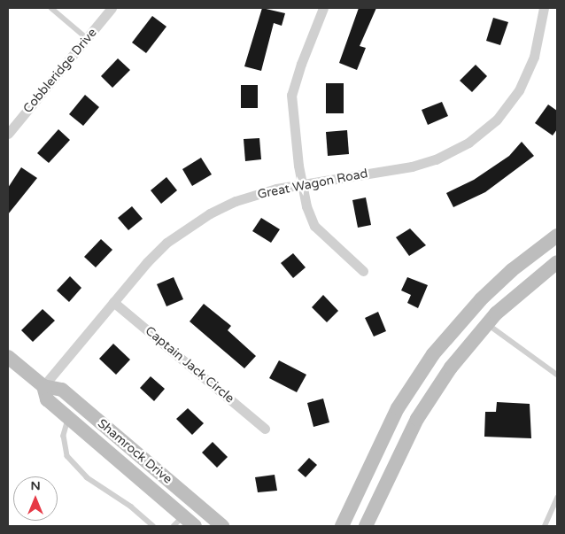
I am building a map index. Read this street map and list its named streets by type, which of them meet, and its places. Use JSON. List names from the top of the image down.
{
  "streets": {
    "main road": ["Shamrock Drive"],
    "street": ["Cobbleridge Drive", "Great Wagon Road", "Captain Jack Circle"]
  },
  "crossings": [
    ["Great Wagon Road", "Captain Jack Circle"],
    ["Great Wagon Road", "Shamrock Drive"]
  ],
  "north": "top"
}
